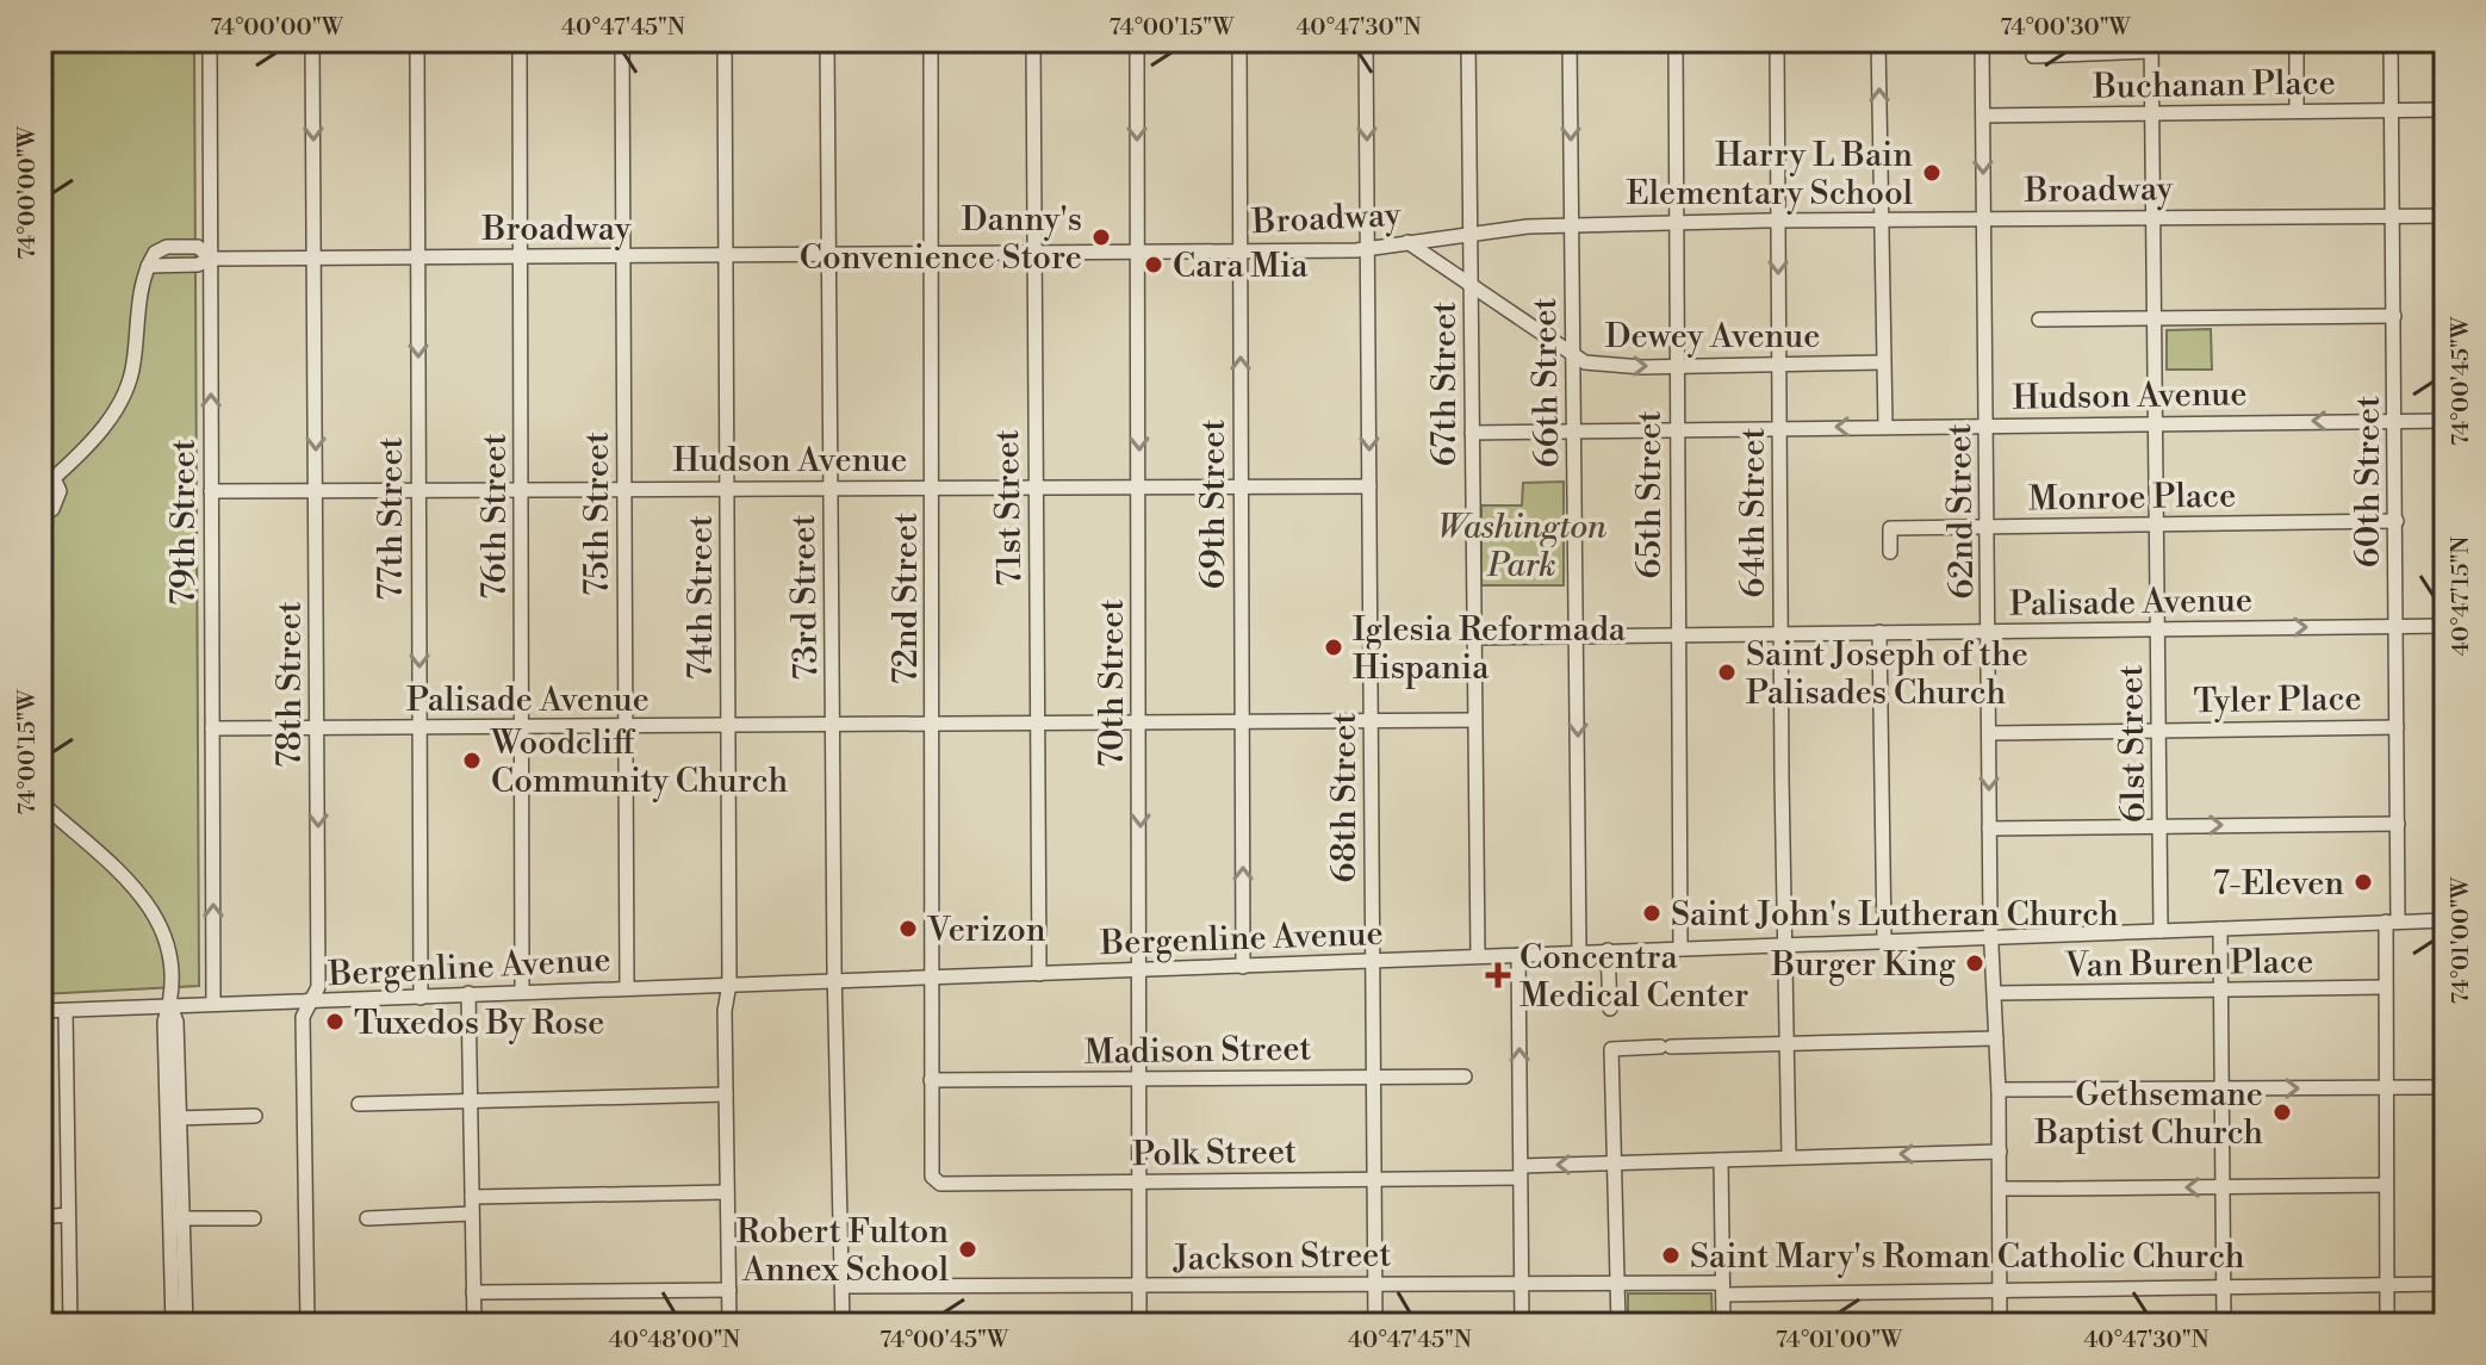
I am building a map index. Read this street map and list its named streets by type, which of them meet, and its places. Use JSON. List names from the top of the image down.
{
  "streets": {
    "street": [
      "Buchanan Place",
      "Broadway",
      "Dewey Avenue",
      "66th Street",
      "67th Street",
      "Hudson Avenue",
      "60th Street",
      "65th Street",
      "Monroe Place",
      "69th Street",
      "71st Street",
      "62nd Street",
      "64th Street",
      "75th Street",
      "76th Street",
      "77th Street",
      "79th Street",
      "74th Street",
      "73rd Street",
      "72nd Street",
      "Palisade Avenue",
      "70th Street",
      "78th Street",
      "Tyler Place",
      "61st Street",
      "68th Street",
      "Bergenline Avenue",
      "Van Buren Place",
      "Madison Street",
      "Polk Street",
      "Jackson Street"
    ]
  },
  "crossings": [
    ["Buchanan Place", "60th Street"],
    ["Buchanan Place", "62nd Street"],
    ["Buchanan Place", "61st Street"],
    ["Broadway", "Dewey Avenue"],
    ["Broadway", "66th Street"],
    ["Broadway", "67th Street"],
    ["Broadway", "60th Street"],
    ["Broadway", "65th Street"],
    ["Broadway", "69th Street"],
    ["Broadway", "71st Street"],
    ["Broadway", "62nd Street"],
    ["Broadway", "64th Street"],
    ["Broadway", "75th Street"],
    ["Broadway", "76th Street"],
    ["Broadway", "77th Street"],
    ["Broadway", "79th Street"],
    ["Broadway", "74th Street"],
    ["Broadway", "73rd Street"],
    ["Broadway", "72nd Street"],
    ["Broadway", "70th Street"],
    ["Broadway", "78th Street"],
    ["Broadway", "61st Street"],
    ["Broadway", "68th Street"],
    ["Dewey Avenue", "66th Street"],
    ["Dewey Avenue", "67th Street"],
    ["Dewey Avenue", "65th Street"],
    ["Dewey Avenue", "64th Street"],
    ["66th Street", "Hudson Avenue"],
    ["66th Street", "Palisade Avenue"],
    ["66th Street", "Bergenline Avenue"],
    ["67th Street", "Hudson Avenue"],
    ["67th Street", "Palisade Avenue"],
    ["67th Street", "Bergenline Avenue"],
    ["Hudson Avenue", "60th Street"],
    ["Hudson Avenue", "65th Street"],
    ["Hudson Avenue", "69th Street"],
    ["Hudson Avenue", "71st Street"],
    ["Hudson Avenue", "62nd Street"],
    ["Hudson Avenue", "64th Street"],
    ["Hudson Avenue", "75th Street"],
    ["Hudson Avenue", "76th Street"],
    ["Hudson Avenue", "77th Street"],
    ["Hudson Avenue", "79th Street"],
    ["Hudson Avenue", "74th Street"],
    ["Hudson Avenue", "73rd Street"],
    ["Hudson Avenue", "72nd Street"],
    ["Hudson Avenue", "70th Street"],
    ["Hudson Avenue", "78th Street"],
    ["Hudson Avenue", "61st Street"],
    ["Hudson Avenue", "68th Street"],
    ["60th Street", "Monroe Place"],
    ["60th Street", "Palisade Avenue"],
    ["60th Street", "Tyler Place"],
    ["60th Street", "Bergenline Avenue"],
    ["60th Street", "Van Buren Place"],
    ["60th Street", "Jackson Street"],
    ["65th Street", "Palisade Avenue"],
    ["65th Street", "Bergenline Avenue"],
    ["Monroe Place", "62nd Street"],
    ["Monroe Place", "61st Street"],
    ["69th Street", "Palisade Avenue"],
    ["69th Street", "Bergenline Avenue"],
    ["71st Street", "Palisade Avenue"],
    ["71st Street", "Bergenline Avenue"],
    ["62nd Street", "Palisade Avenue"],
    ["62nd Street", "Tyler Place"],
    ["62nd Street", "Bergenline Avenue"],
    ["62nd Street", "Van Buren Place"],
    ["62nd Street", "Polk Street"],
    ["62nd Street", "Jackson Street"],
    ["64th Street", "Palisade Avenue"],
    ["64th Street", "Bergenline Avenue"],
    ["64th Street", "Polk Street"],
    ["75th Street", "Palisade Avenue"],
    ["75th Street", "Bergenline Avenue"],
    ["76th Street", "Palisade Avenue"],
    ["76th Street", "Bergenline Avenue"],
    ["77th Street", "Palisade Avenue"],
    ["77th Street", "Bergenline Avenue"],
    ["79th Street", "Palisade Avenue"],
    ["79th Street", "Bergenline Avenue"],
    ["74th Street", "Palisade Avenue"],
    ["74th Street", "Bergenline Avenue"],
    ["73rd Street", "Palisade Avenue"],
    ["73rd Street", "Bergenline Avenue"],
    ["73rd Street", "Jackson Street"],
    ["72nd Street", "Palisade Avenue"],
    ["72nd Street", "Bergenline Avenue"],
    ["72nd Street", "Madison Street"],
    ["72nd Street", "Polk Street"],
    ["Palisade Avenue", "70th Street"],
    ["Palisade Avenue", "78th Street"],
    ["Palisade Avenue", "61st Street"],
    ["Palisade Avenue", "68th Street"],
    ["70th Street", "Bergenline Avenue"],
    ["70th Street", "Madison Street"],
    ["70th Street", "Polk Street"],
    ["70th Street", "Jackson Street"],
    ["78th Street", "Bergenline Avenue"],
    ["Tyler Place", "61st Street"],
    ["61st Street", "Bergenline Avenue"],
    ["68th Street", "Bergenline Avenue"],
    ["68th Street", "Madison Street"],
    ["68th Street", "Polk Street"],
    ["68th Street", "Jackson Street"]
  ],
  "one_way": [
    "66th Street",
    "69th Street",
    "77th Street",
    "79th Street",
    "70th Street",
    "78th Street"
  ],
  "parks": ["Washington Park"],
  "places": {
    "other": [
      "Harry L Bain Elementary School",
      "Danny's Convenience Store",
      "Cara Mia",
      "Iglesia Reformada Hispania",
      "Saint Joseph of the Palisades Church",
      "Woodcliff Community Church",
      "7-Eleven",
      "Saint John's Lutheran Church",
      "Verizon",
      "Burger King",
      "Tuxedos By Rose",
      "Gethsemane Baptist Church",
      "Robert Fulton Annex School",
      "Saint Mary's Roman Catholic Church"
    ],
    "health": ["Concentra Medical Center"]
  },
  "coordinates": [
    "74°00'00\"W",
    "40°47'45\"N",
    "74°00'15\"W",
    "40°47'30\"N",
    "74°00'30\"W",
    "74°00'45\"W",
    "40°47'15\"N",
    "74°01'00\"W",
    "40°48'00\"N"
  ]
}
